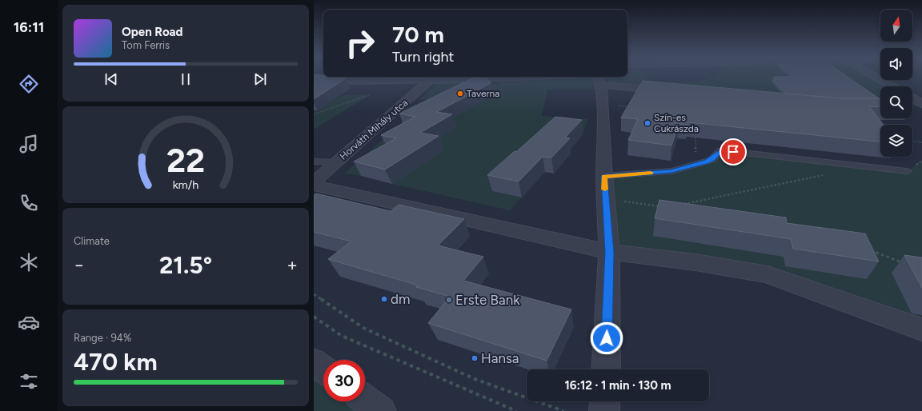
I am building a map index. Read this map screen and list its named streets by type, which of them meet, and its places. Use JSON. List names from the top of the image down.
{
  "streets": {
    "street": ["Horváth Mihály utca"]
  },
  "places": [
    "Taverna",
    "Szín-es Cukrászda",
    "dm",
    "Erste Bank",
    "Hansa"
  ],
  "north": "top",
  "page": {
    "tabs": "16:11",
    "turn": ["70 m", "Turn right"],
    "song": ["Open Road", "Tom Ferris"],
    "tile": [
      "Climate",
      ["Range · 94%", "470 km"]
    ],
    "heat": ["−", "21.5°", "+"],
    "limit": "30",
    "trip": "16:12 · 1 min · 130 m",
    "gauge": ["22", "km/h"]
  }
}
